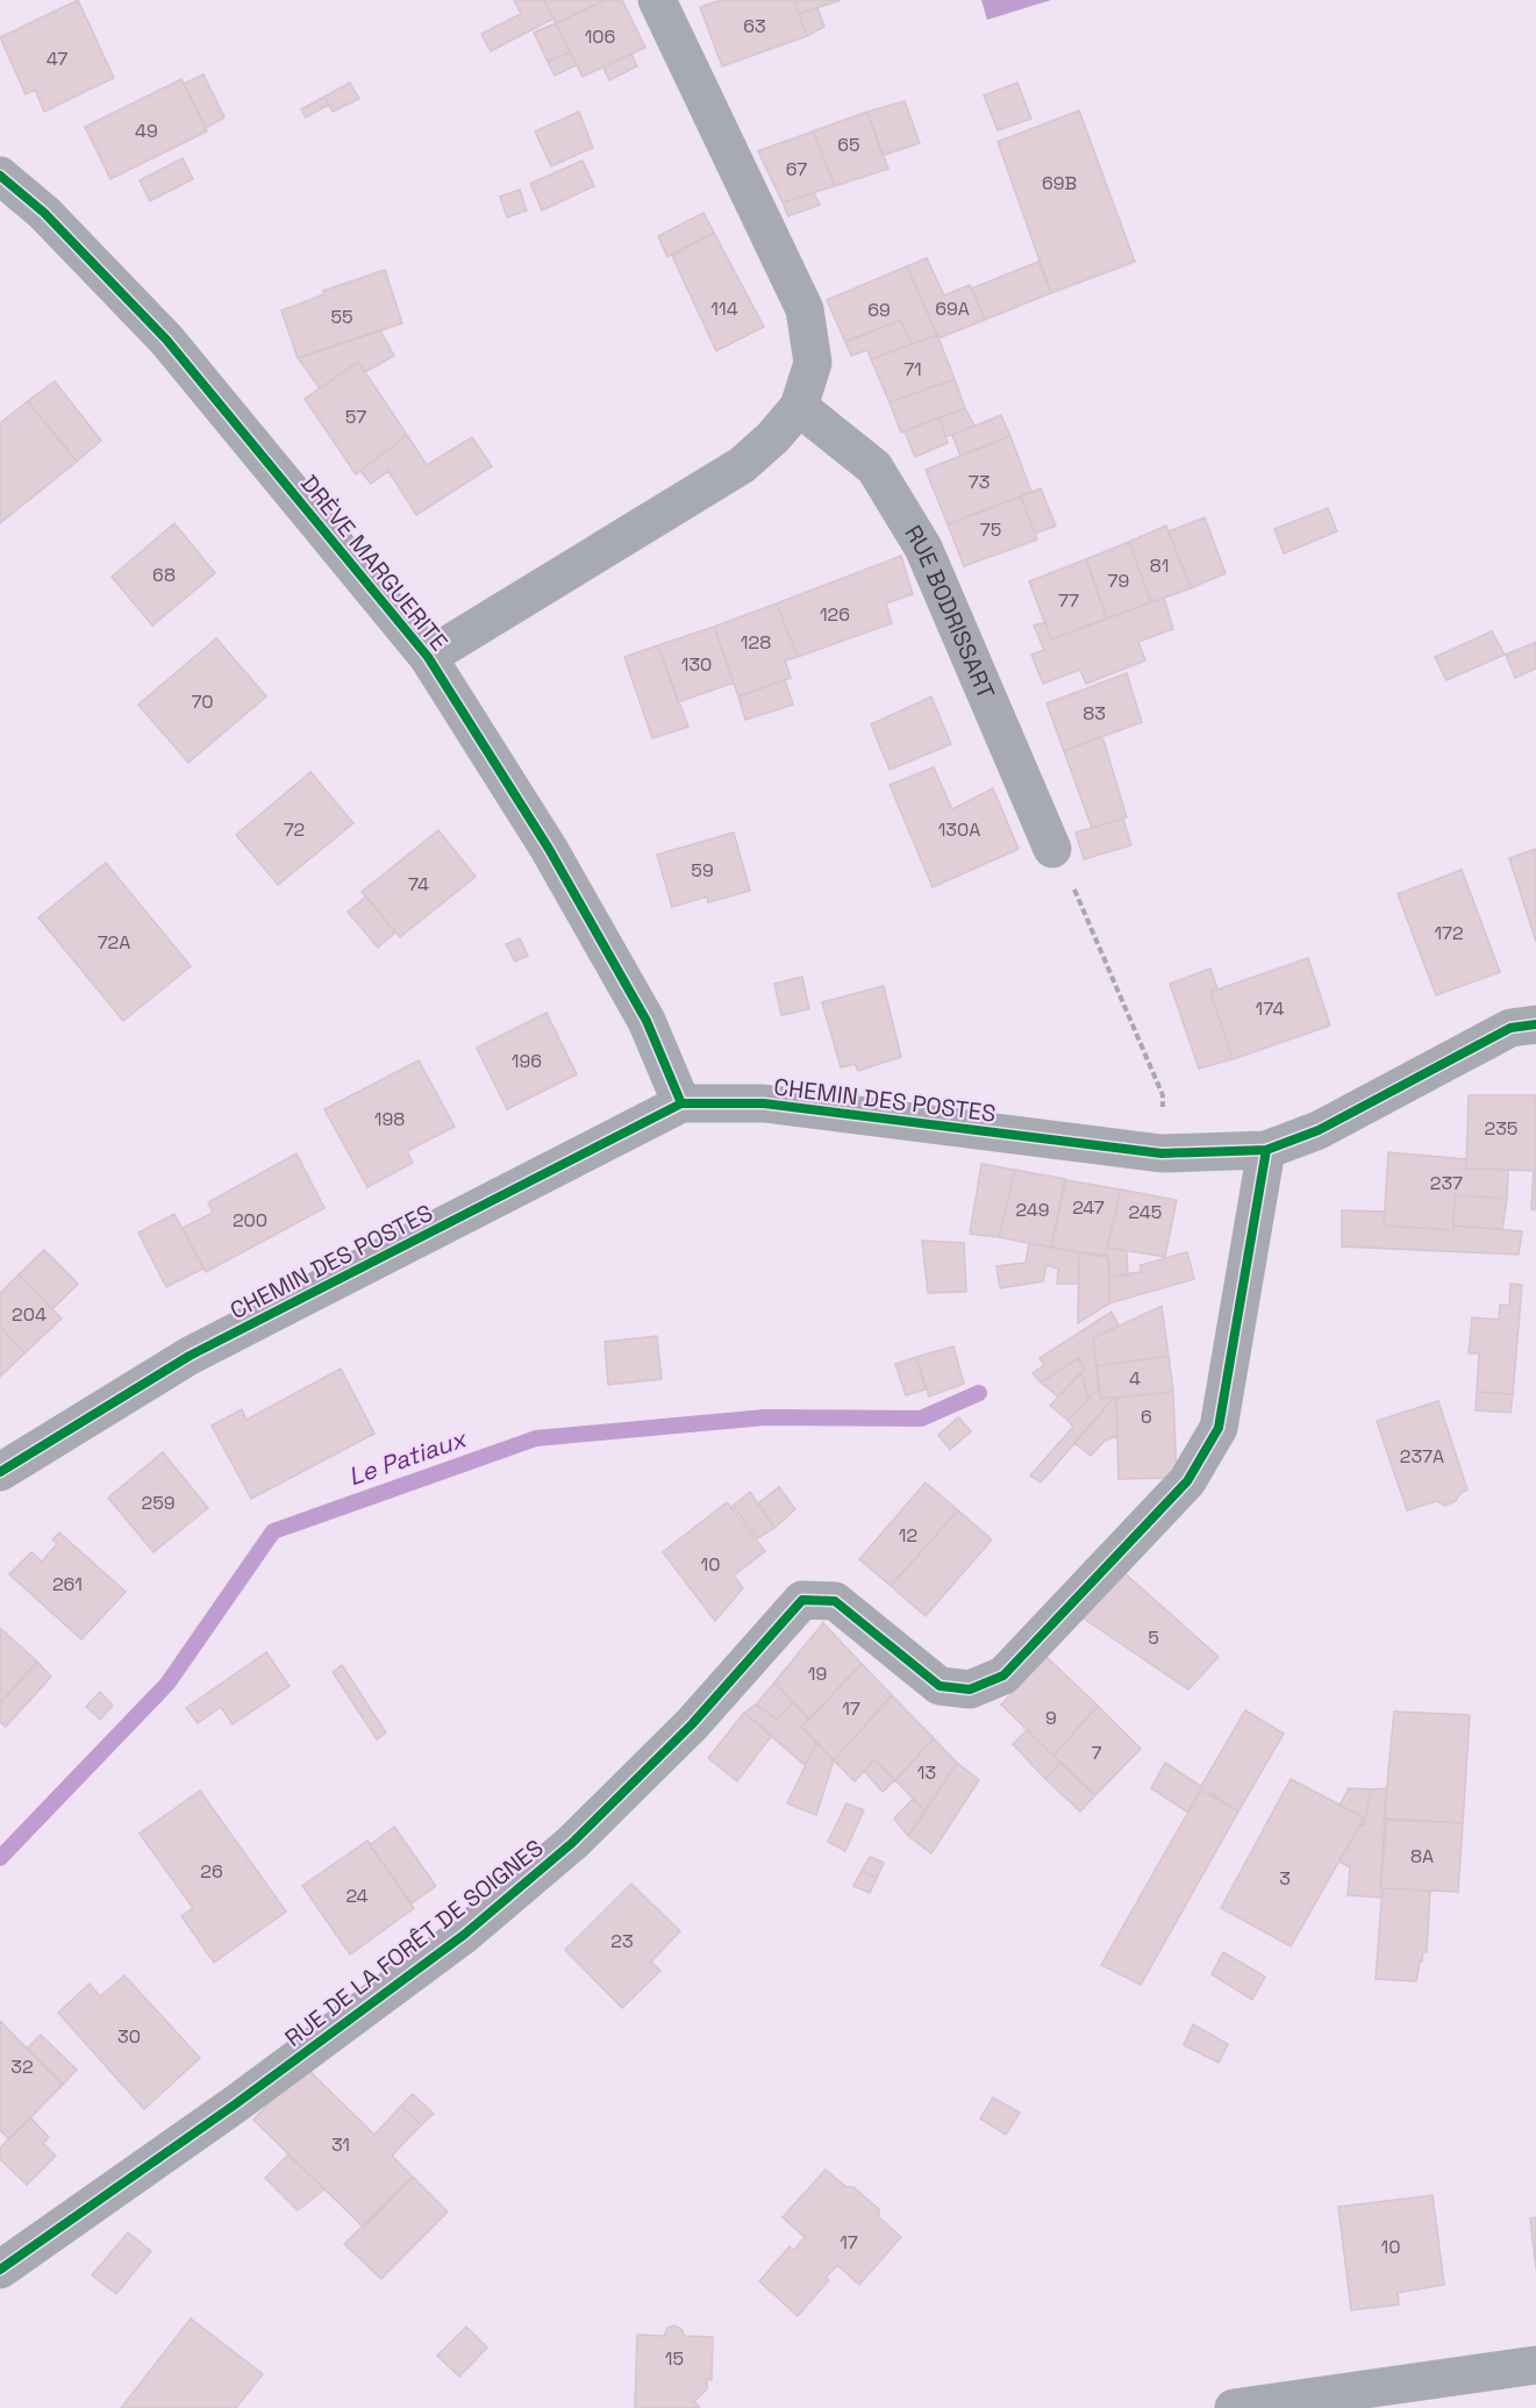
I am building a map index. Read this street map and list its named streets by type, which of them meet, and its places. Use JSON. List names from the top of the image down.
{
  "streets": {
    "street": [
      "DRÈVE MARGUERITE",
      "RUE BODRISSART",
      "CHEMIN DES POSTES",
      "RUE DE LA FORÊT DE SOIGNES"
    ]
  },
  "crossings": [
    ["DRÈVE MARGUERITE", "CHEMIN DES POSTES"],
    ["CHEMIN DES POSTES", "RUE DE LA FORÊT DE SOIGNES"]
  ],
  "water": ["Le Patiaux"],
  "house_numbers": [
    "63",
    "106",
    "47",
    "49",
    "65",
    "67",
    "69B",
    "114",
    "69A",
    "69",
    "55",
    "71",
    "57",
    "73",
    "75",
    "81",
    "68",
    "79",
    "77",
    "126",
    "128",
    "130",
    "70",
    "83",
    "72",
    "130A",
    "59",
    "74",
    "172",
    "72A",
    "174",
    "196",
    "198",
    "235",
    "237",
    "247",
    "249",
    "245",
    "200",
    "204",
    "4",
    "6",
    "237A",
    "259",
    "12",
    "10",
    "261",
    "5",
    "19",
    "17",
    "9",
    "7",
    "13",
    "8A",
    "26",
    "3",
    "24",
    "23",
    "30",
    "32",
    "31",
    "17",
    "10",
    "15"
  ]
}
